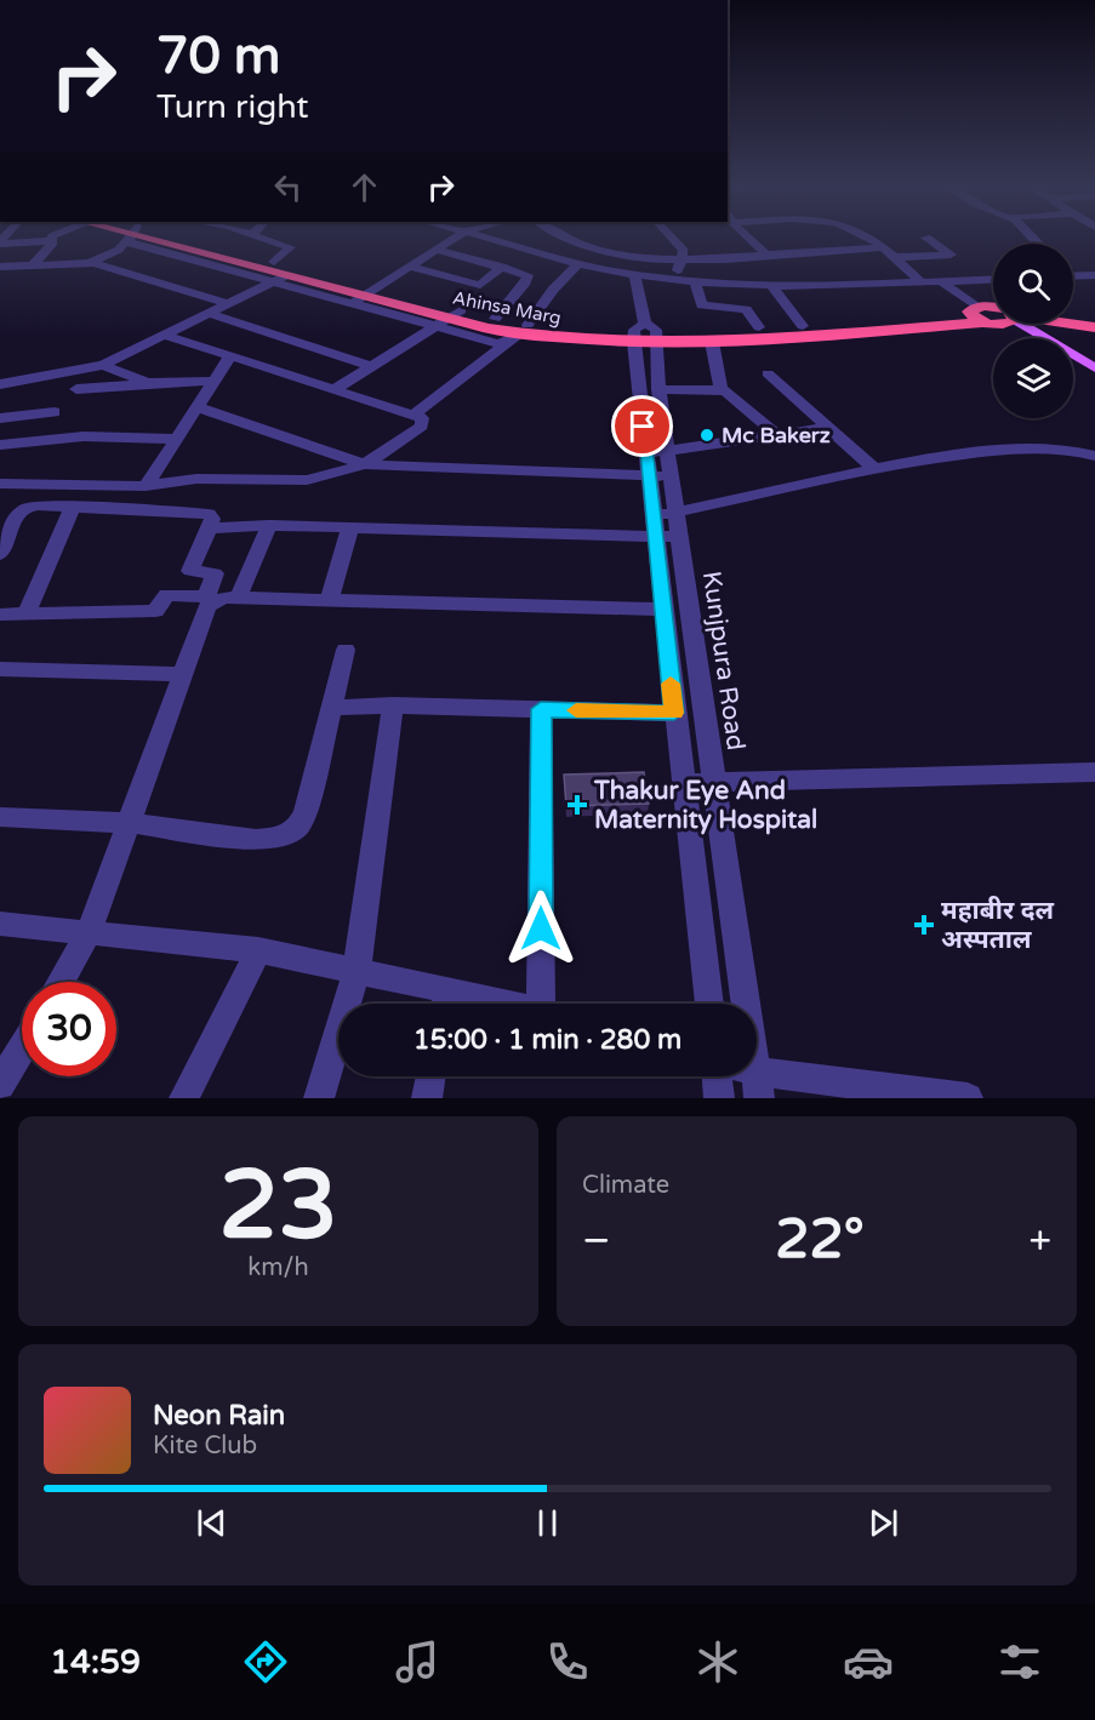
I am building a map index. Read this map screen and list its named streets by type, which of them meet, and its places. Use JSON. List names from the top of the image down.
{
  "streets": {
    "highway": ["Ahinsa Marg"],
    "street": ["Kunjpura Road"]
  },
  "crossings": [
    ["Ahinsa Marg", "Kunjpura Road"]
  ],
  "places": {
    "other": ["Mc Bakerz"],
    "health": ["Thakur Eye And Maternity Hospital", "महाबीर दल अस्पताल"]
  },
  "page": {
    "turn": ["70 m", "Turn right"],
    "limit": "30",
    "trip": "15:00 · 1 min · 280 m",
    "tile": [
      ["23", "km/h"],
      "Climate"
    ],
    "heat": ["−", "22°", "+"],
    "song": ["Neon Rain", "Kite Club"],
    "tabs": "14:59"
  }
}
